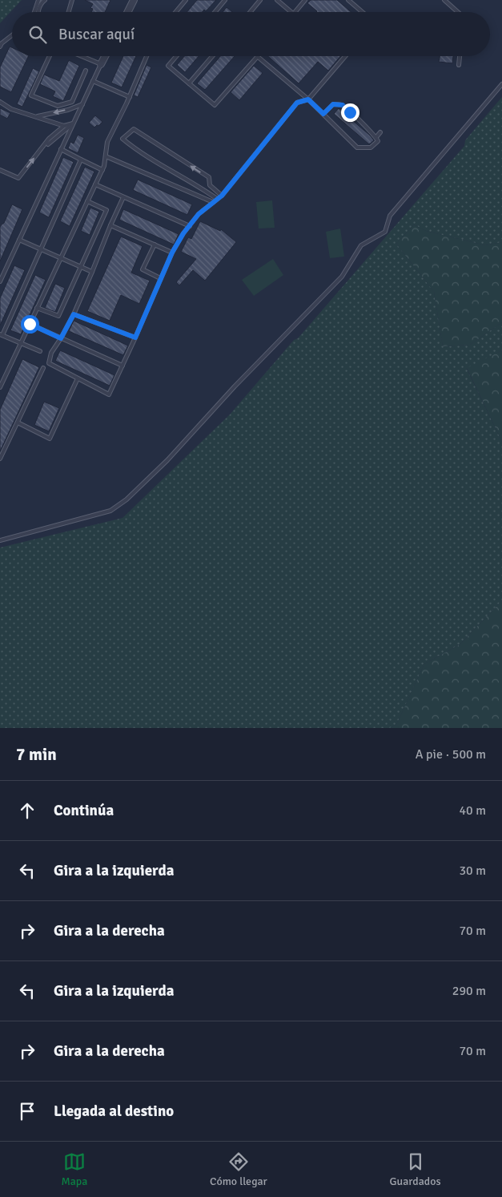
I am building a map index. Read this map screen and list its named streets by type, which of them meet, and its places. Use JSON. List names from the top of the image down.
{
  "page": {
    "search": "Buscar aquí",
    "heading": ["7 min", "A pie · 500 m"],
    "list": [
      ["Continúa", "40 m"],
      ["Gira a la izquierda", "30 m"],
      ["Gira a la derecha", "70 m"],
      ["Gira a la izquierda", "290 m"],
      ["Gira a la derecha", "70 m"],
      "Llegada al destino"
    ],
    "nav": ["Mapa", "Cómo llegar", "Guardados"]
  }
}
